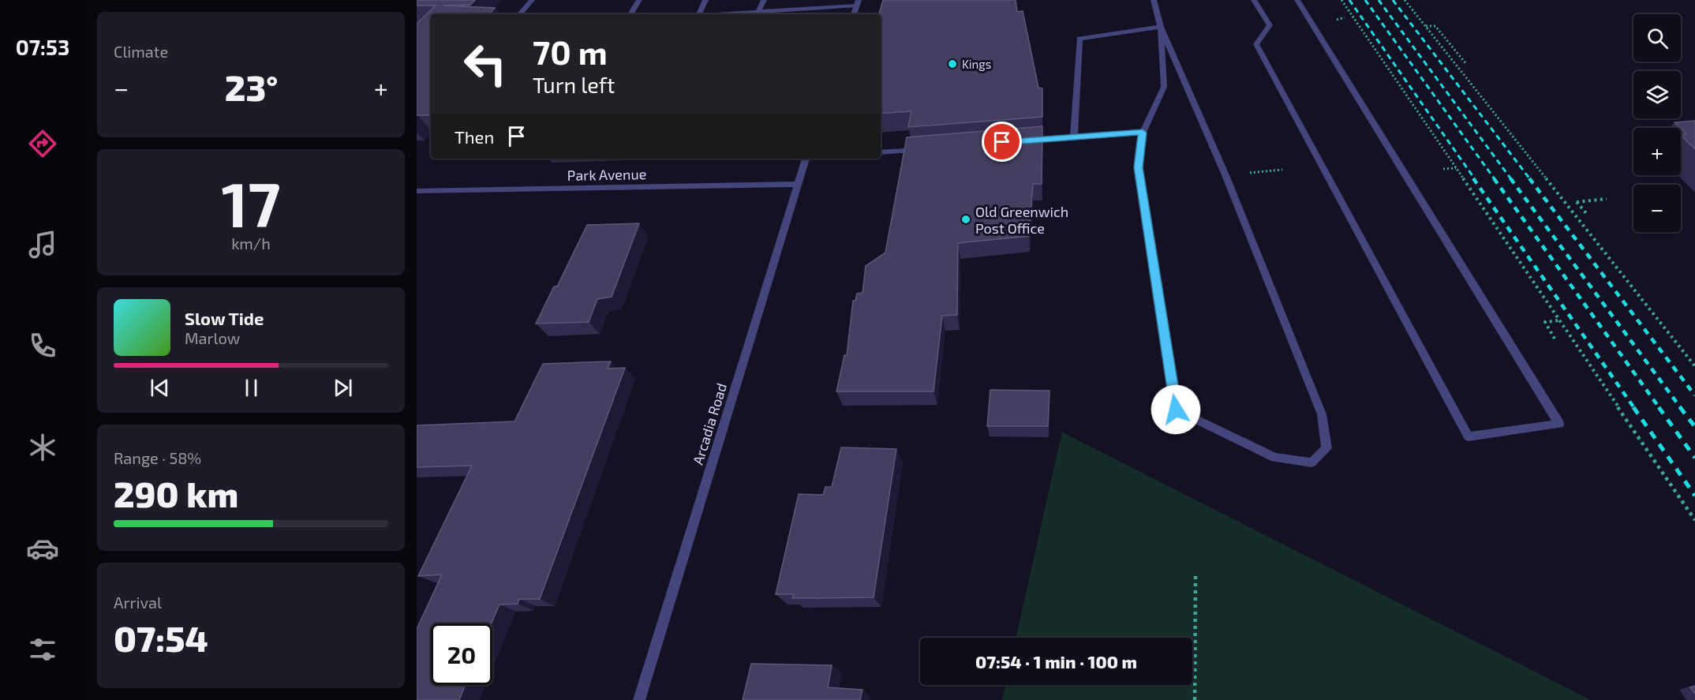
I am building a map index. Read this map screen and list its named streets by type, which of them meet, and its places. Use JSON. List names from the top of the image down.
{
  "streets": {
    "street": ["Park Avenue", "Arcadia Road"]
  },
  "crossings": [
    ["Park Avenue", "Arcadia Road"]
  ],
  "places": ["Kings", "Old Greenwich Post Office"],
  "page": {
    "tabs": "07:53",
    "tile": [
      "Climate",
      ["17", "km/h"],
      ["Range · 58%", "290 km"],
      ["Arrival", "07:54"]
    ],
    "map_buttons": ["+", "−"],
    "turn": ["70 m", "Turn left"],
    "heat": ["−", "23°", "+"],
    "then": "Then",
    "song": ["Slow Tide", "Marlow"],
    "limit": "20",
    "trip": "07:54 · 1 min · 100 m"
  }
}
